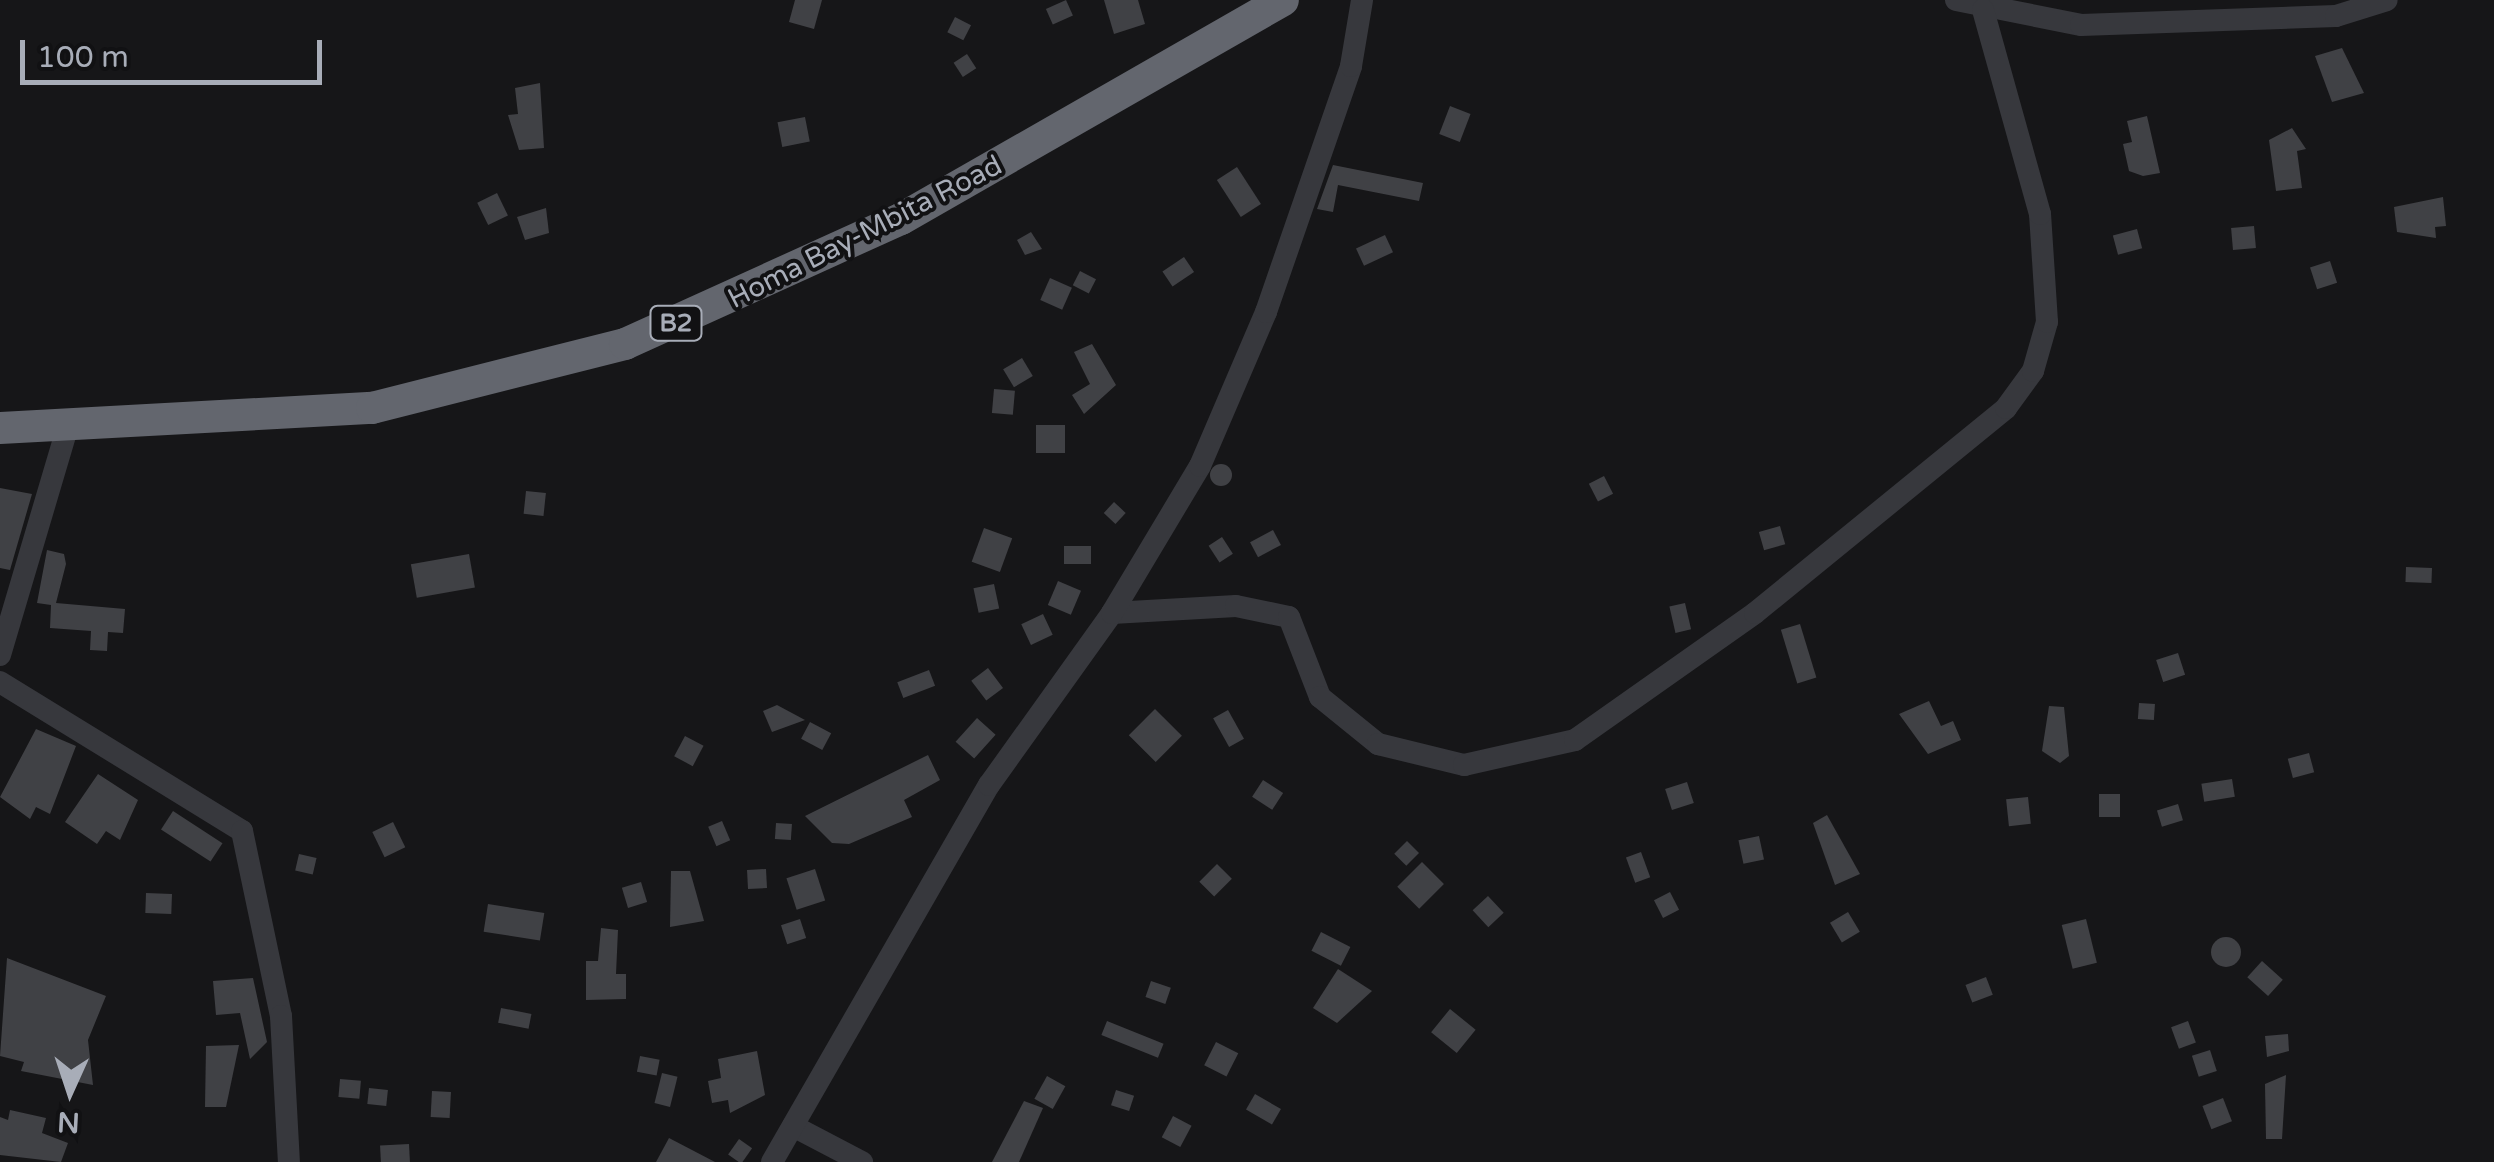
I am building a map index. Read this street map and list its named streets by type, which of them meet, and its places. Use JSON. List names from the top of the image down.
{
  "streets": {
    "highway": ["Homa Bay-Mbita Road", "B2"]
  },
  "scale_bar": "100 m",
  "north": "bottom"
}
